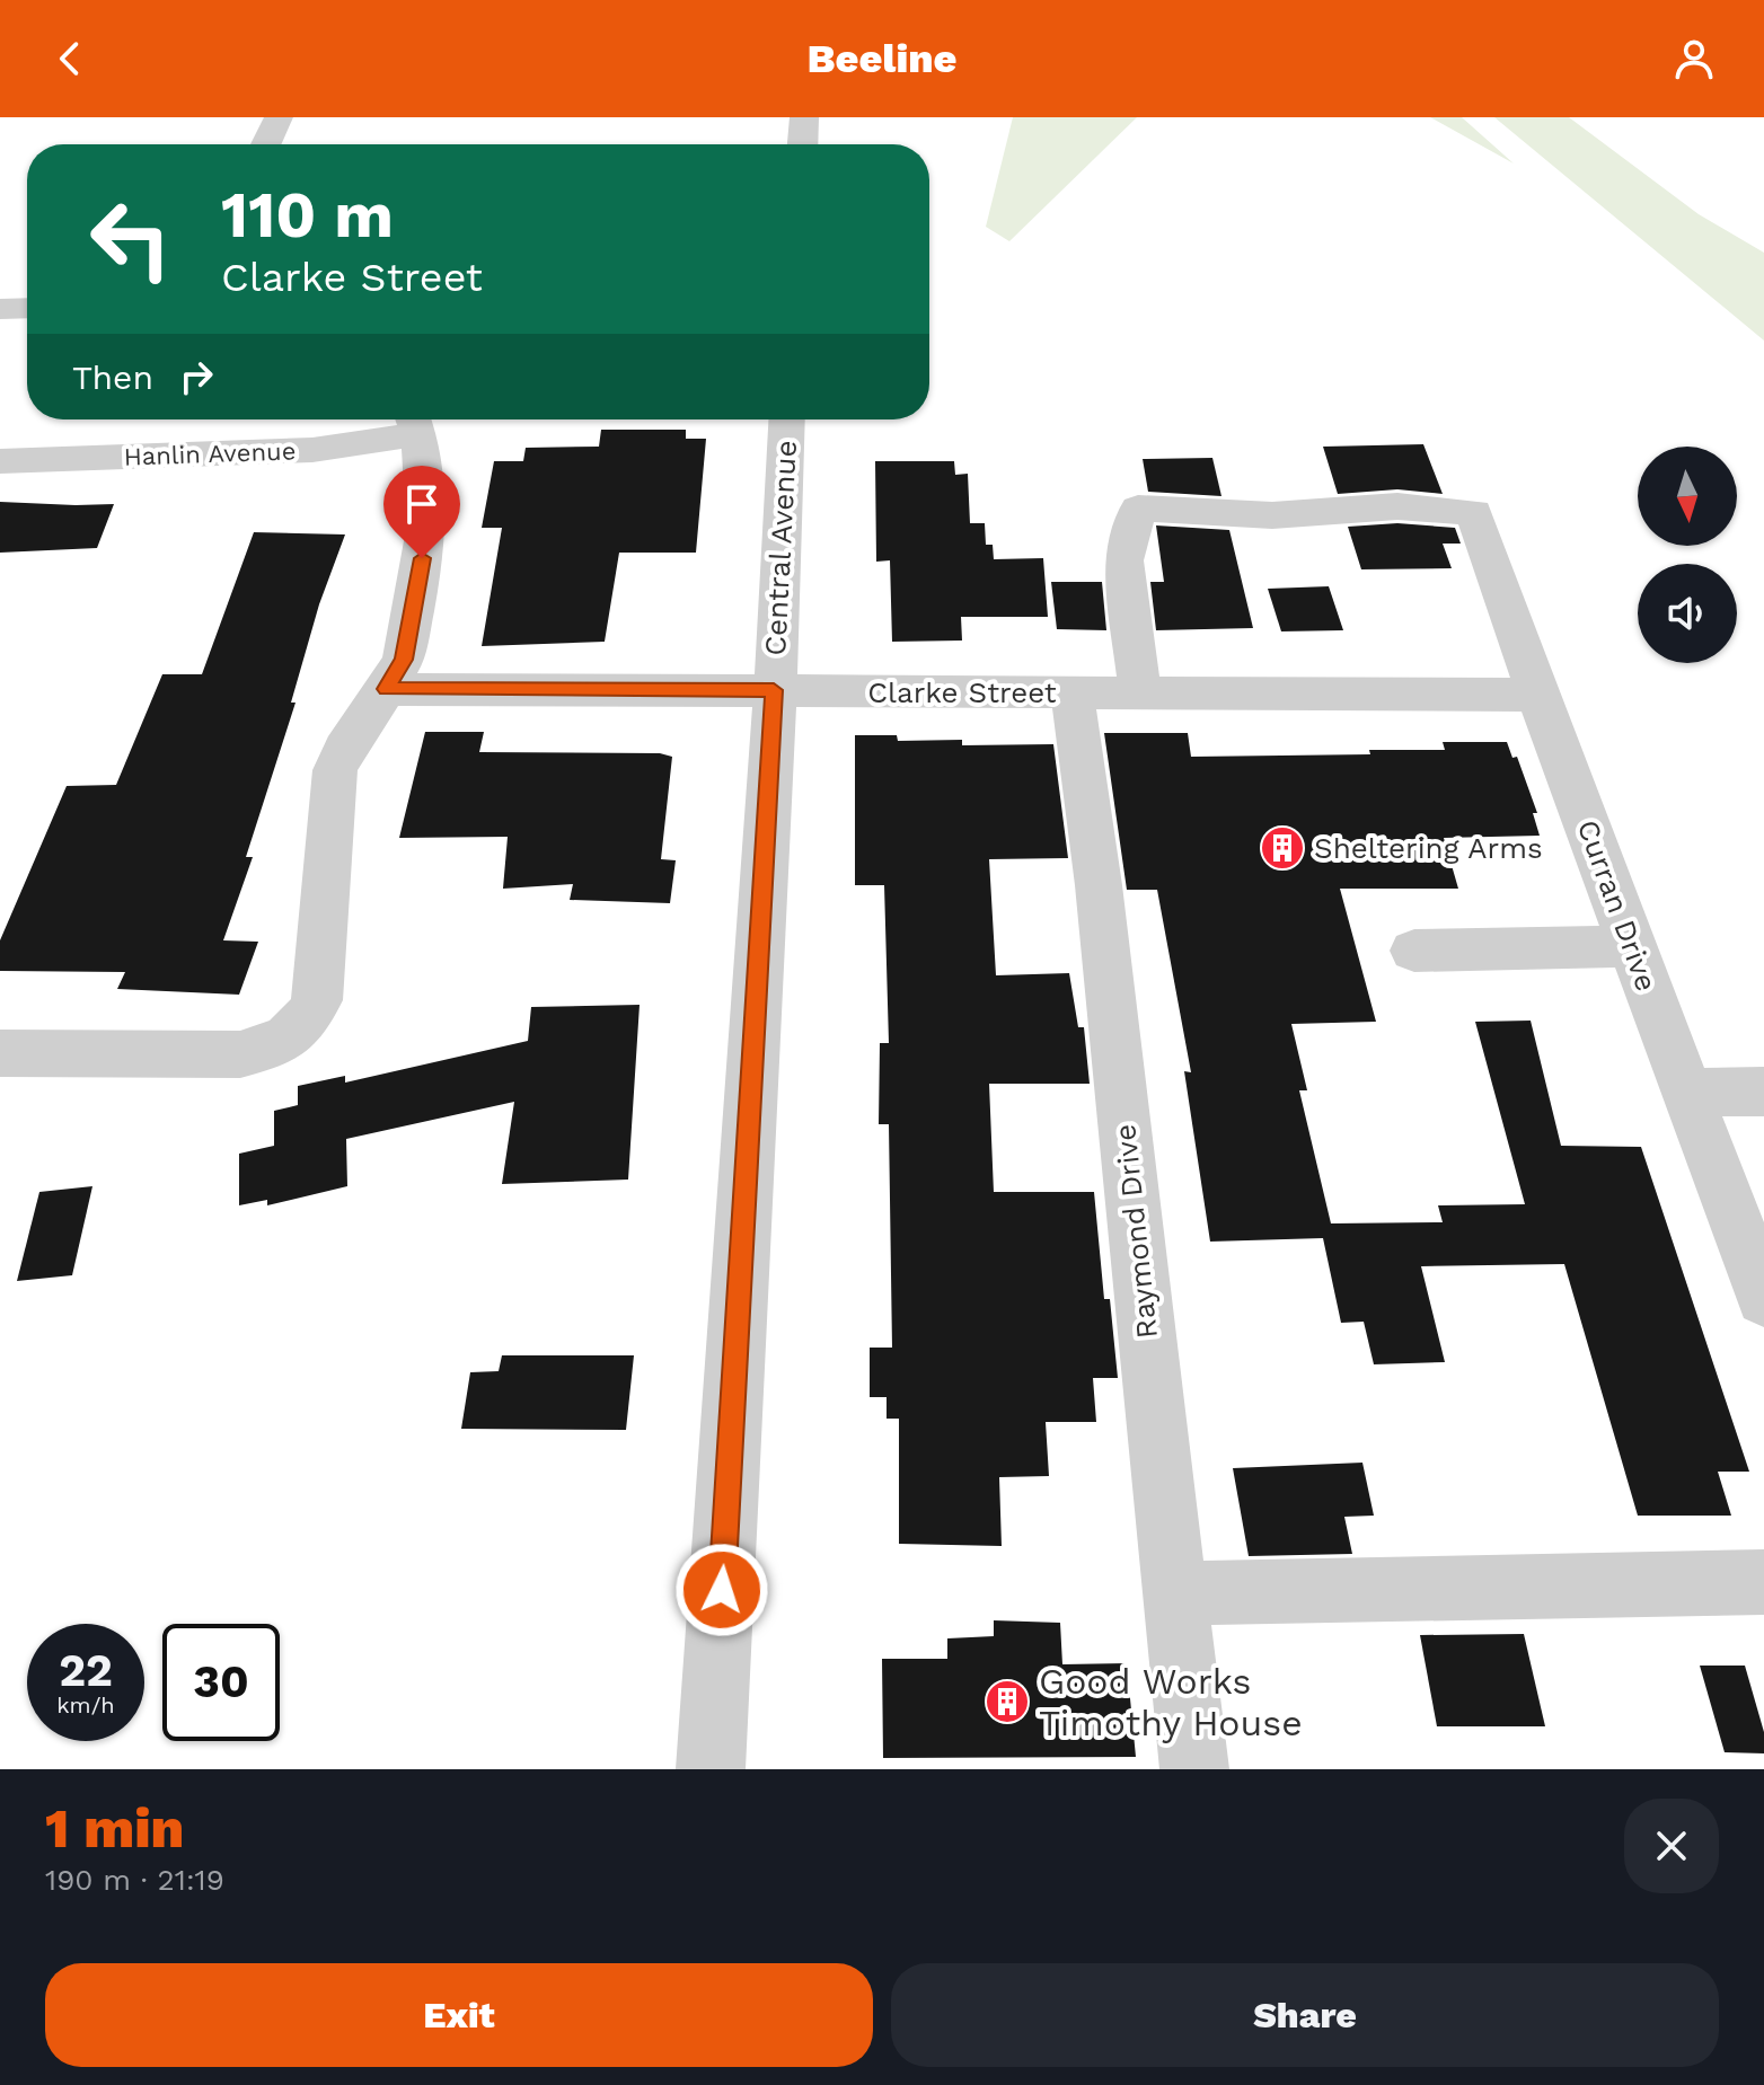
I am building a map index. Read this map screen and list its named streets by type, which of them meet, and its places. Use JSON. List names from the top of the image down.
{
  "streets": {
    "street": [
      "Hanlin Avenue",
      "Central Avenue",
      "Clarke Street",
      "Curran Drive",
      "Raymond Drive"
    ]
  },
  "crossings": [
    ["Central Avenue", "Clarke Street"],
    ["Clarke Street", "Curran Drive"],
    ["Clarke Street", "Raymond Drive"]
  ],
  "places": {
    "building": ["Sheltering Arms", "Good Works Timothy House"]
  },
  "north": "bottom",
  "page": {
    "header": "Beeline",
    "turn": ["110 m", "Clarke Street"],
    "then": "Then",
    "speed": "22 km/h",
    "limit": "30",
    "heading": ["1 min", "190 m · 21:19"],
    "buttons": ["Exit", "Share"]
  }
}
